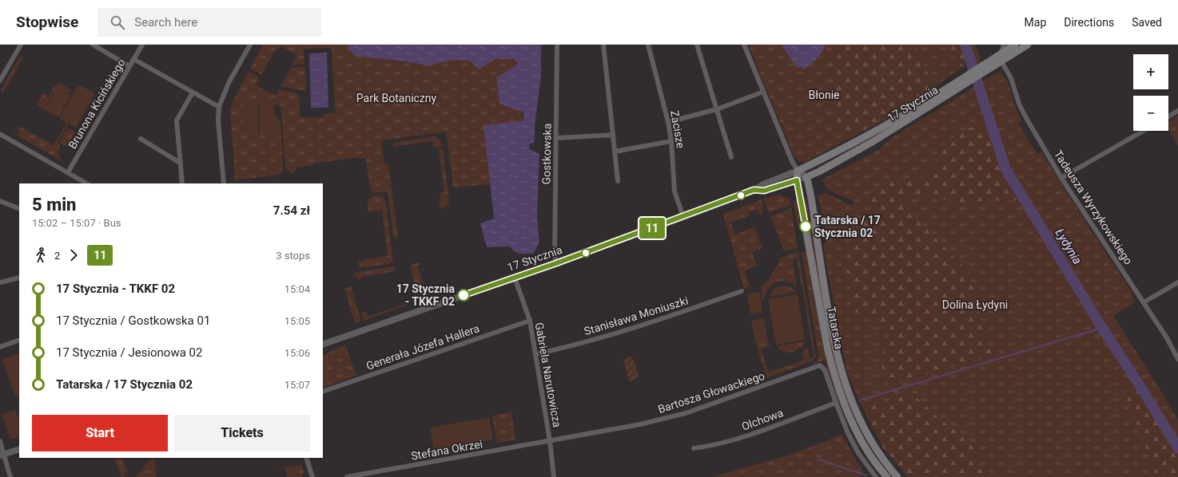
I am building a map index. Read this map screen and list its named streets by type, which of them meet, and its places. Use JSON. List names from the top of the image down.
{
  "streets": {
    "main road": ["17 Stycznia", "Tatarska"],
    "street": [
      "Brunona Kicińskiego",
      "Zacisze",
      "Gostkowska",
      "Tadeusza Wyrzykowskiego",
      "Stanisława Moniuszki",
      "Generała Józefa Hallera",
      "Gabriela Narutowicza",
      "Bartosza Głowackiego",
      "Olchowa",
      "Stefana Okrzei"
    ]
  },
  "crossings": [
    ["17 Stycznia", "Zacisze"],
    ["17 Stycznia", "Gostkowska"],
    ["17 Stycznia", "Tadeusza Wyrzykowskiego"],
    ["17 Stycznia", "Tatarska"],
    ["17 Stycznia", "Gabriela Narutowicza"],
    ["Stanisława Moniuszki", "Gabriela Narutowicza"],
    ["Generała Józefa Hallera", "Gabriela Narutowicza"],
    ["Gabriela Narutowicza", "Bartosza Głowackiego"],
    ["Gabriela Narutowicza", "Stefana Okrzei"],
    ["Bartosza Głowackiego", "Olchowa"],
    ["Bartosza Głowackiego", "Stefana Okrzei"]
  ],
  "water": ["Łydynia"],
  "parks": ["Błonie", "Park Botaniczny", "Dolina Łydyni"],
  "places": ["Tatarska / 17 Stycznia 02", "17 Stycznia - TKKF 02"],
  "lines": ["bus line 11"],
  "page": {
    "header": "Stopwise",
    "search": "Search here",
    "nav": ["Map", "Directions", "Saved"],
    "on_map": "11",
    "map_buttons": ["+", "−"],
    "heading": ["5 min", "15:02 – 15:07 · Bus", "7.54 zł"],
    "legs": ["2", "11", "3 stops"],
    "list": [
      {
        "name": "17 Stycznia - TKKF 02",
        "value": "15:04"
      },
      {
        "name": "17 Stycznia / Gostkowska 01",
        "value": "15:05"
      },
      {
        "name": "17 Stycznia / Jesionowa 02",
        "value": "15:06"
      },
      {
        "name": "Tatarska / 17 Stycznia 02",
        "value": "15:07"
      }
    ],
    "buttons": ["Start", "Tickets"]
  }
}
